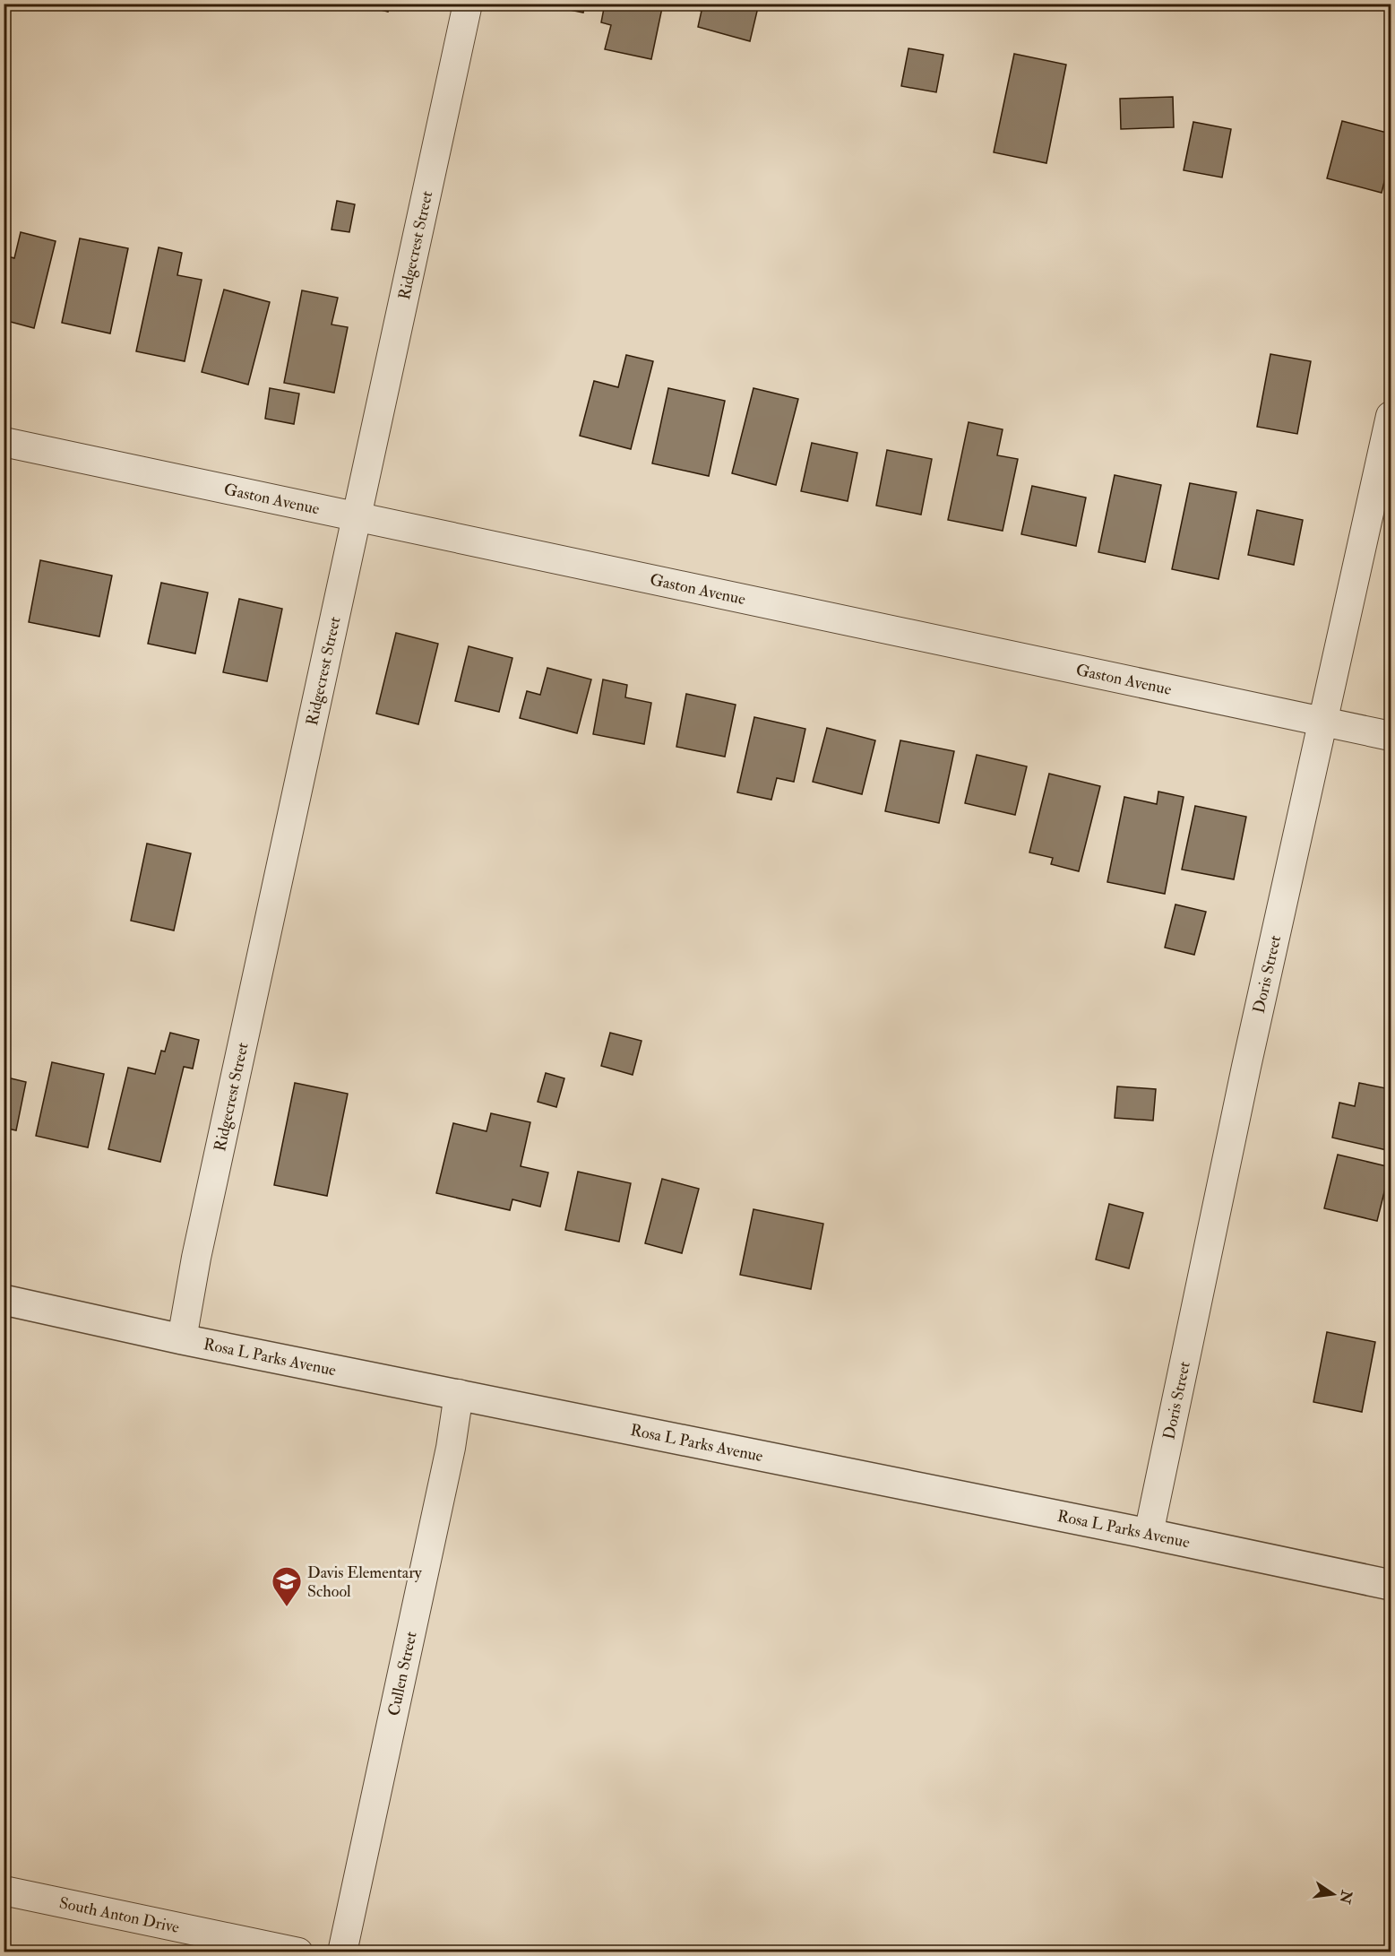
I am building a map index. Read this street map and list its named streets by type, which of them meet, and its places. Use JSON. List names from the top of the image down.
{
  "streets": {
    "street": [
      "Ridgecrest Street",
      "Gaston Avenue",
      "Doris Street",
      "Rosa L Parks Avenue",
      "Cullen Street",
      "South Anton Drive"
    ]
  },
  "crossings": [
    ["Ridgecrest Street", "Gaston Avenue"],
    ["Ridgecrest Street", "Rosa L Parks Avenue"],
    ["Gaston Avenue", "Doris Street"],
    ["Doris Street", "Rosa L Parks Avenue"],
    ["Rosa L Parks Avenue", "Cullen Street"]
  ],
  "places": {
    "school or university": ["Davis Elementary School"]
  },
  "north": "right"
}
